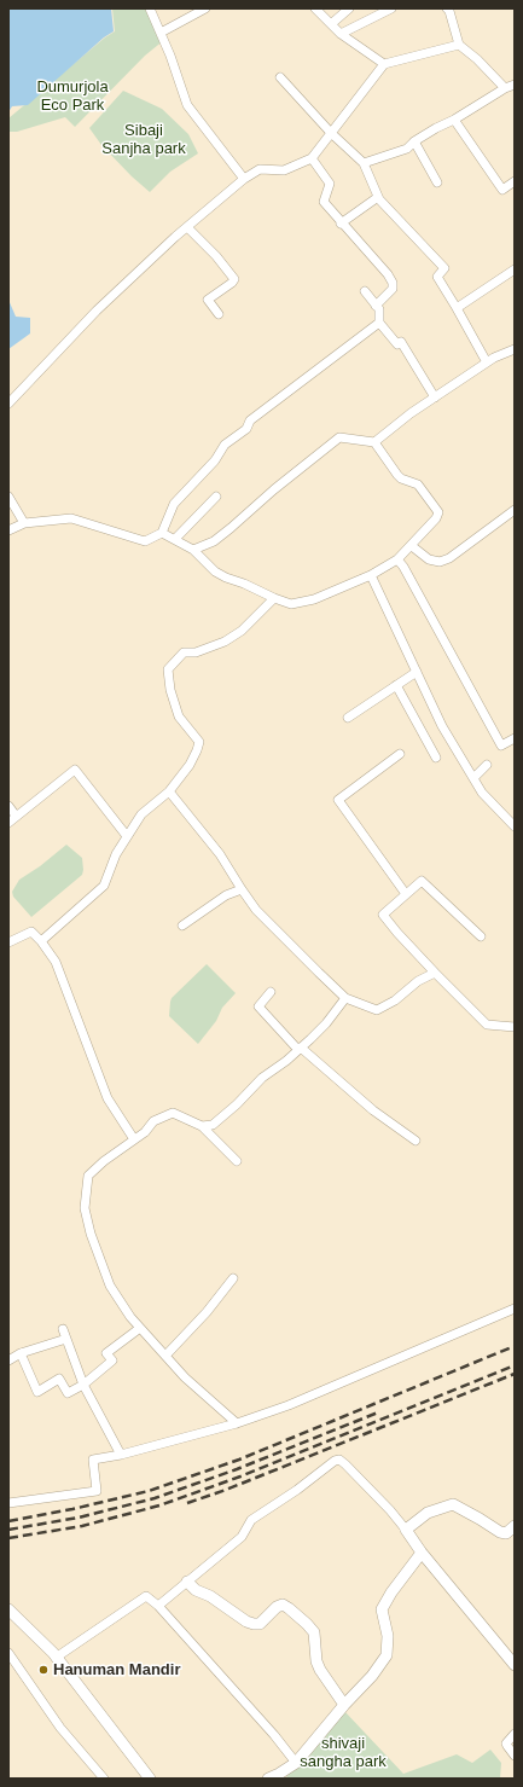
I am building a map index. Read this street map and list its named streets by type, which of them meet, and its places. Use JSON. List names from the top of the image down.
{
  "parks": ["Dumurjola Eco Park", "Sibaji Sanjha park", "shivaji sangha park"],
  "places": ["Hanuman Mandir"]
}
